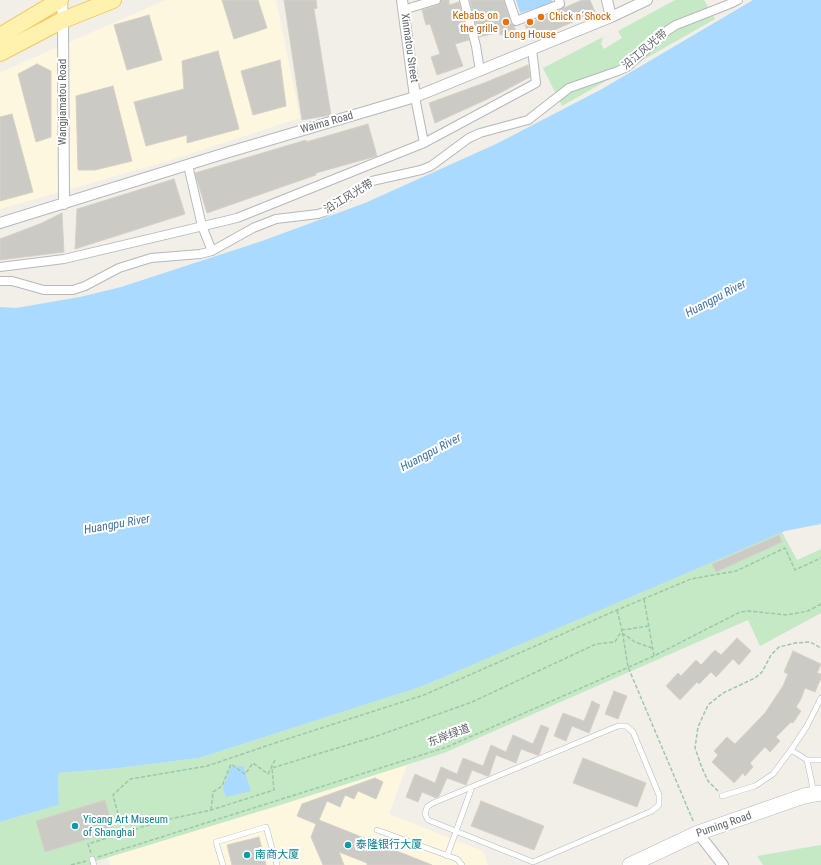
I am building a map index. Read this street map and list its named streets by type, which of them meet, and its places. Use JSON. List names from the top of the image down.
{
  "streets": {
    "main road": ["Puming Road"],
    "street": [
      "Xinmatou Street",
      "沿江风光带",
      "Wangjiamatou Road",
      "Waima Road"
    ],
    "path": ["东岸绿道"]
  },
  "crossings": [
    ["Xinmatou Street", "Waima Road"],
    ["Wangjiamatou Road", "Waima Road"]
  ],
  "water": ["Huangpu River"],
  "places": [
    "Chick n´Shock",
    "Kebabs on the grille",
    "Long House",
    "Yicang Art Museum of Shanghai",
    "泰隆银行大厦",
    "南商大厦"
  ]
}
